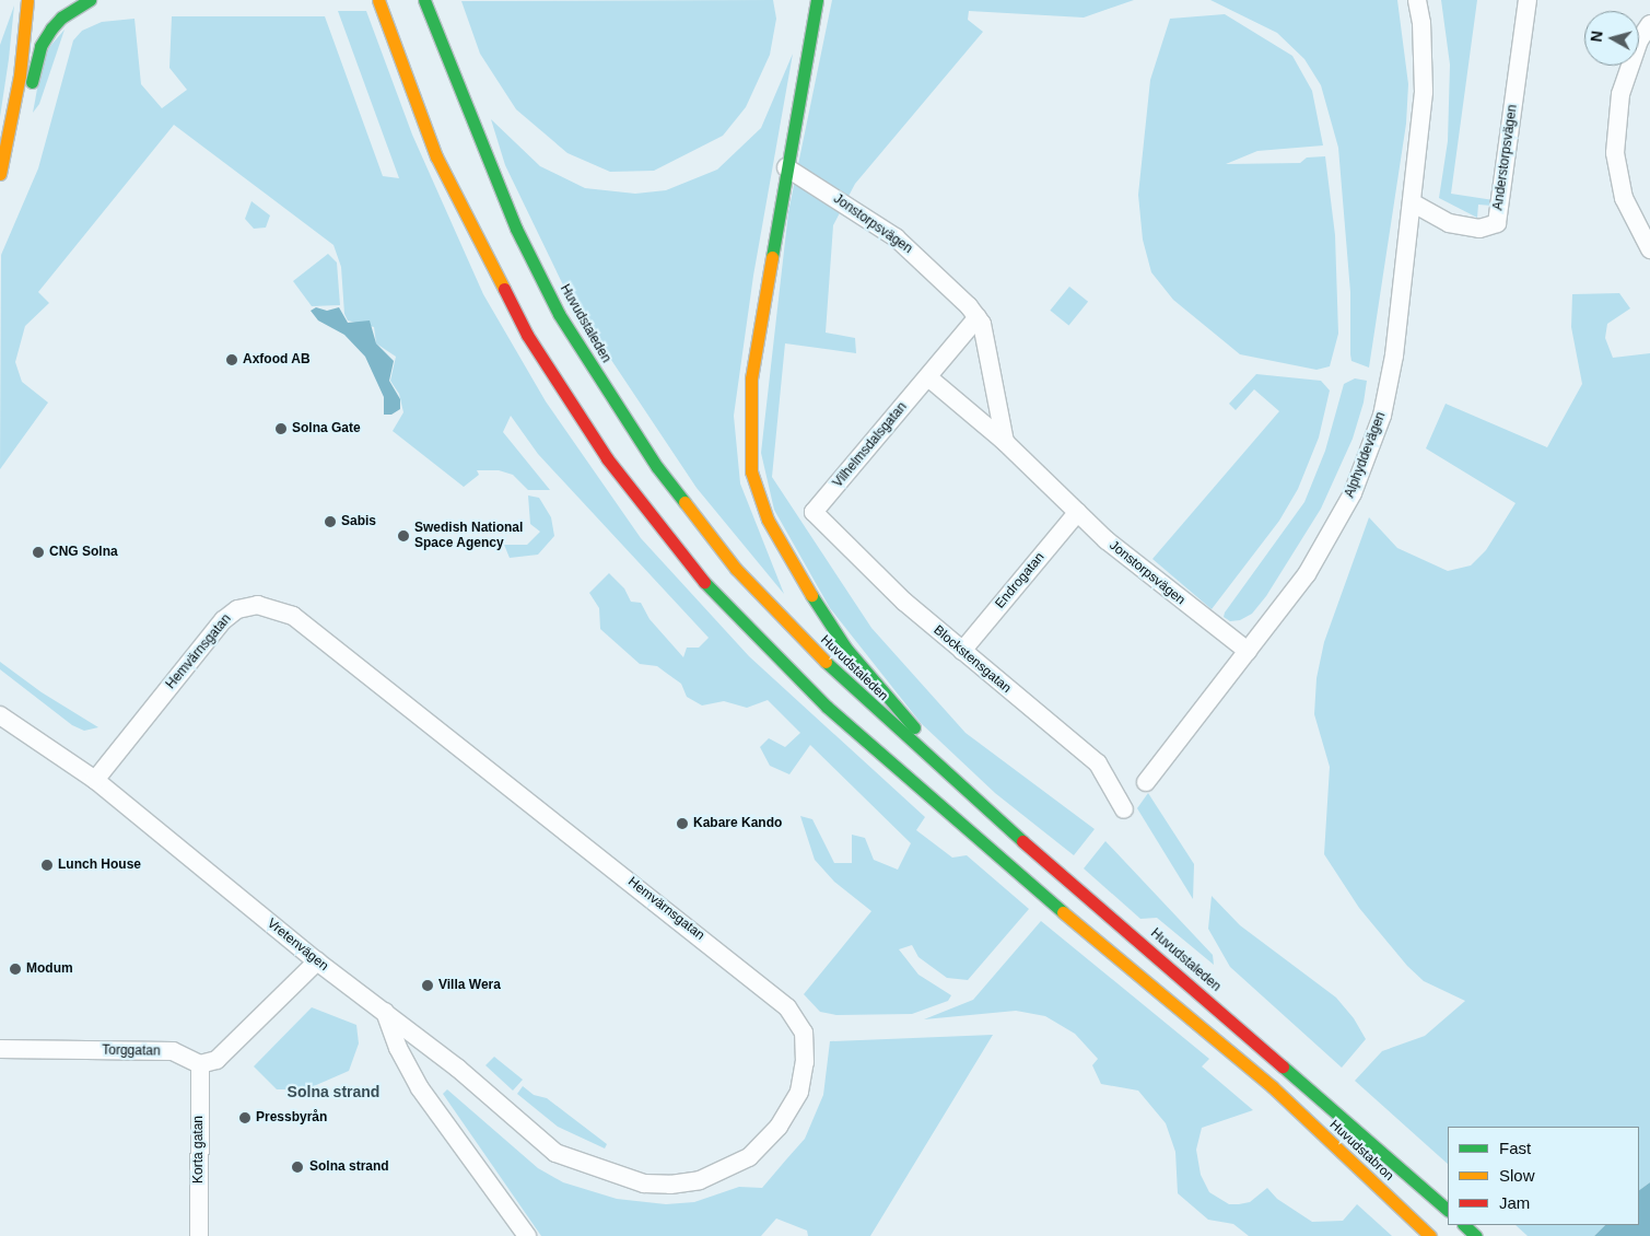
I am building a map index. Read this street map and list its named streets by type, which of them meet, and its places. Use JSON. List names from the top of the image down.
{
  "streets": {
    "main road": ["Huvudstaleden", "Huvudstabron"],
    "street": [
      "Anderstorpsvägen",
      "Jonstorpsvägen",
      "Vilhelmsdalsgatan",
      "Alphyddevägen",
      "Endrogatan",
      "Hemvärnsgatan",
      "Blockstensgatan",
      "Vretenvägen",
      "Torggatan",
      "Korta gatan"
    ]
  },
  "crossings": [
    ["Anderstorpsvägen", "Alphyddevägen"],
    ["Jonstorpsvägen", "Vilhelmsdalsgatan"],
    ["Jonstorpsvägen", "Alphyddevägen"],
    ["Jonstorpsvägen", "Endrogatan"],
    ["Vilhelmsdalsgatan", "Blockstensgatan"],
    ["Endrogatan", "Blockstensgatan"],
    ["Hemvärnsgatan", "Vretenvägen"],
    ["Torggatan", "Korta gatan"]
  ],
  "districts": ["Solna strand"],
  "places": [
    "Axfood AB",
    "Solna Gate",
    "Sabis",
    "Swedish National Space Agency",
    "CNG Solna",
    "Kabare Kando",
    "Lunch House",
    "Modum",
    "Villa Wera",
    "Pressbyrån",
    "Solna strand"
  ],
  "legend": ["Fast", "Slow", "Jam"],
  "north": "left"
}
